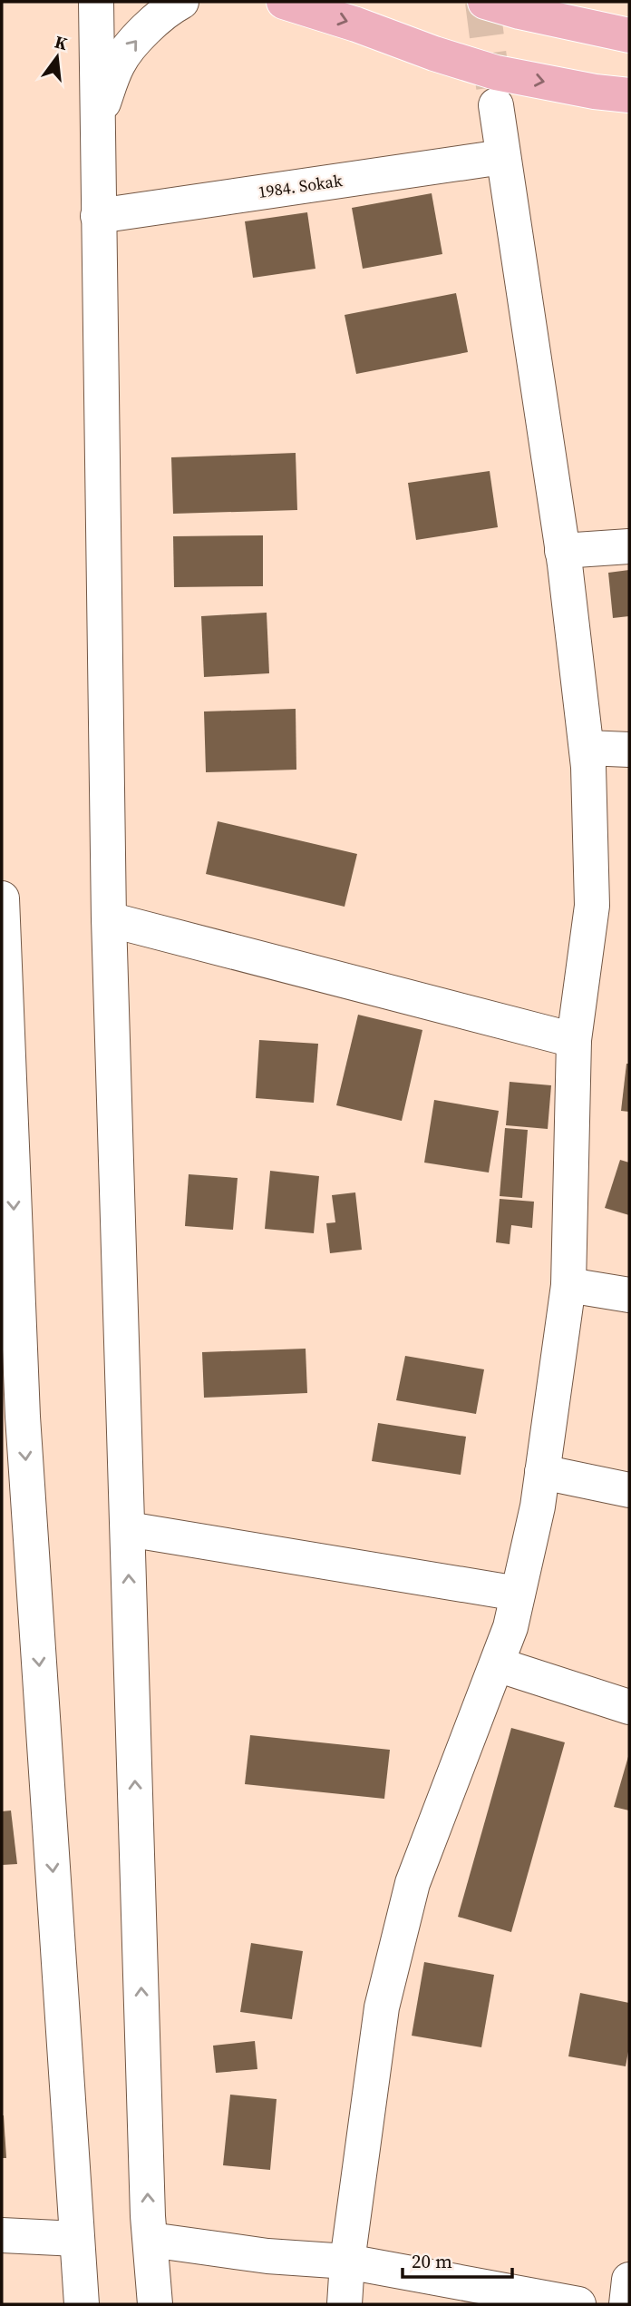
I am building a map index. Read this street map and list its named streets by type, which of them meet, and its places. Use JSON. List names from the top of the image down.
{
  "streets": {
    "street": ["1984. Sokak"]
  },
  "scale_bar": "20 m",
  "north": "top"
}
